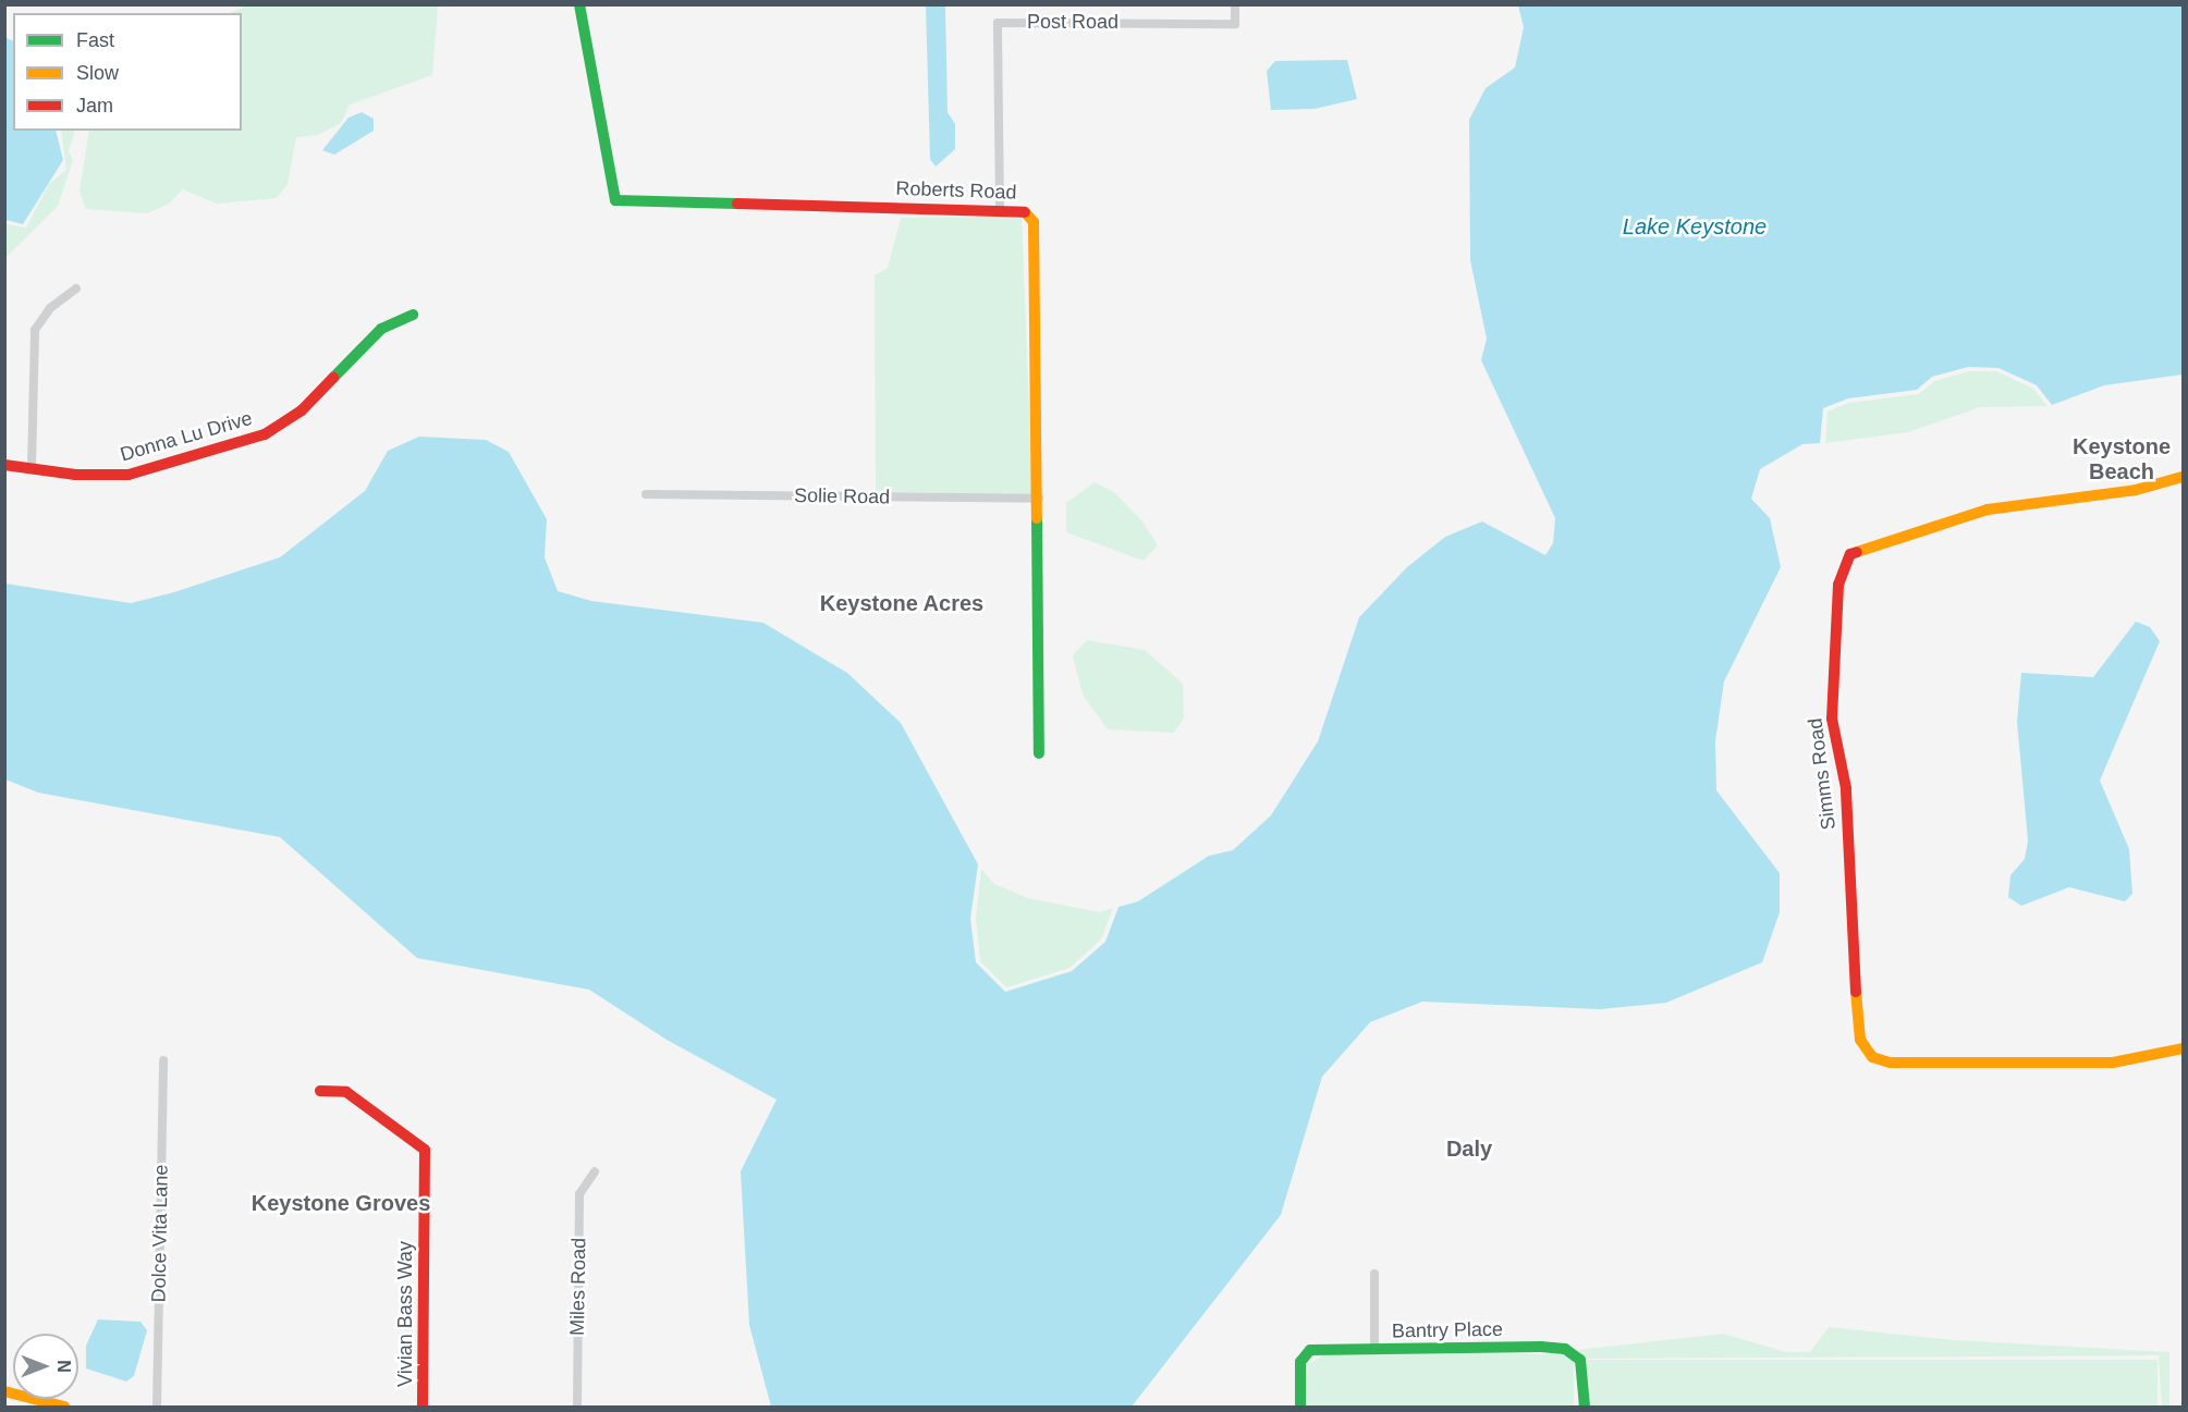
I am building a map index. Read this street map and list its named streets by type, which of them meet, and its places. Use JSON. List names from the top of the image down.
{
  "streets": {
    "street": [
      "Post Road",
      "Roberts Road",
      "Donna Lu Drive",
      "Solie Road",
      "Simms Road",
      "Dolce Vita Lane",
      "Miles Road",
      "Vivian Bass Way",
      "Bantry Place"
    ]
  },
  "crossings": [
    ["Post Road", "Roberts Road"],
    ["Roberts Road", "Solie Road"]
  ],
  "districts": [
    "Keystone Beach",
    "Keystone Acres",
    "Daly",
    "Keystone Groves"
  ],
  "water": ["Lake Keystone"],
  "legend": ["Fast", "Slow", "Jam"],
  "north": "right"
}
